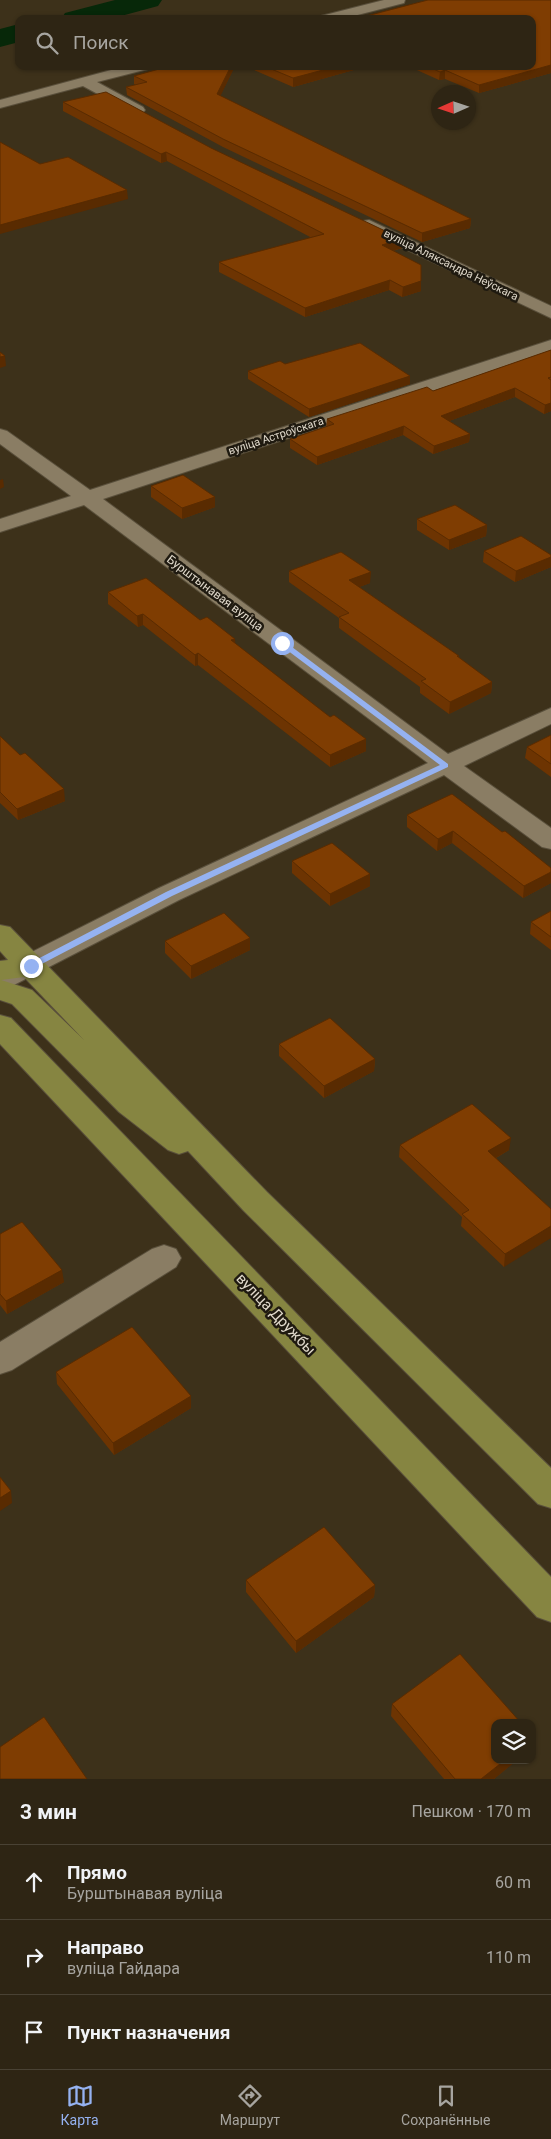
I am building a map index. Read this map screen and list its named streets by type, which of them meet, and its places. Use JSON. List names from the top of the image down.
{
  "streets": {
    "main road": ["вуліца Дружбы"],
    "street": ["вуліца Аляксандра Неўскага", "вуліца Астроўскага", "Бурштынавая вуліца"]
  },
  "crossings": [
    ["вуліца Астроўскага", "Бурштынавая вуліца"]
  ],
  "north": "left",
  "page": {
    "search": "Поиск",
    "heading": ["3 мин", "Пешком · 170 m"],
    "list": [
      ["Прямо", "Бурштынавая вуліца", "60 m"],
      ["Направо", "вуліца Гайдара", "110 m"],
      "Пункт назначения"
    ],
    "nav": ["Карта", "Маршрут", "Сохранённые"]
  }
}
